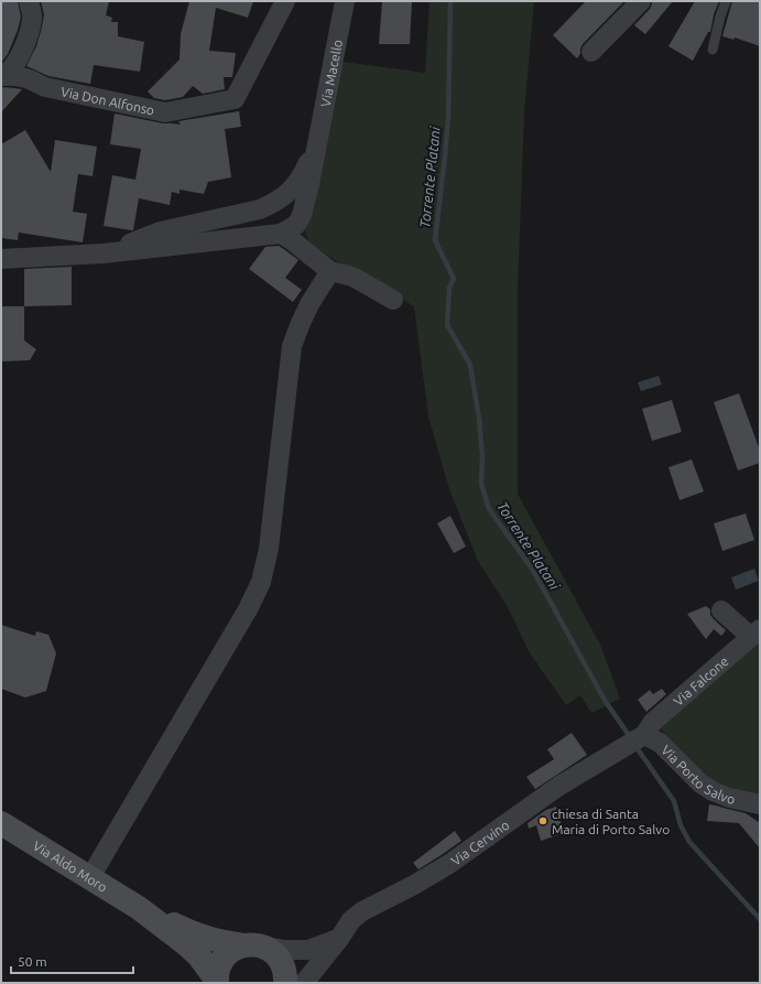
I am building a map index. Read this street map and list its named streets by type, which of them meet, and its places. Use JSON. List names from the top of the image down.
{
  "streets": {
    "street": [
      "Via Macello",
      "Via Don Alfonso",
      "Via Falcone",
      "Via Porto Salvo",
      "Via Cervino",
      "Via Aldo Moro"
    ]
  },
  "crossings": [
    ["Via Falcone", "Via Porto Salvo"],
    ["Via Falcone", "Via Cervino"],
    ["Via Porto Salvo", "Via Cervino"]
  ],
  "water": ["Torrente Platani"],
  "places": ["chiesa di Santa Maria di Porto Salvo"],
  "scale_bar": "50 m"
}
